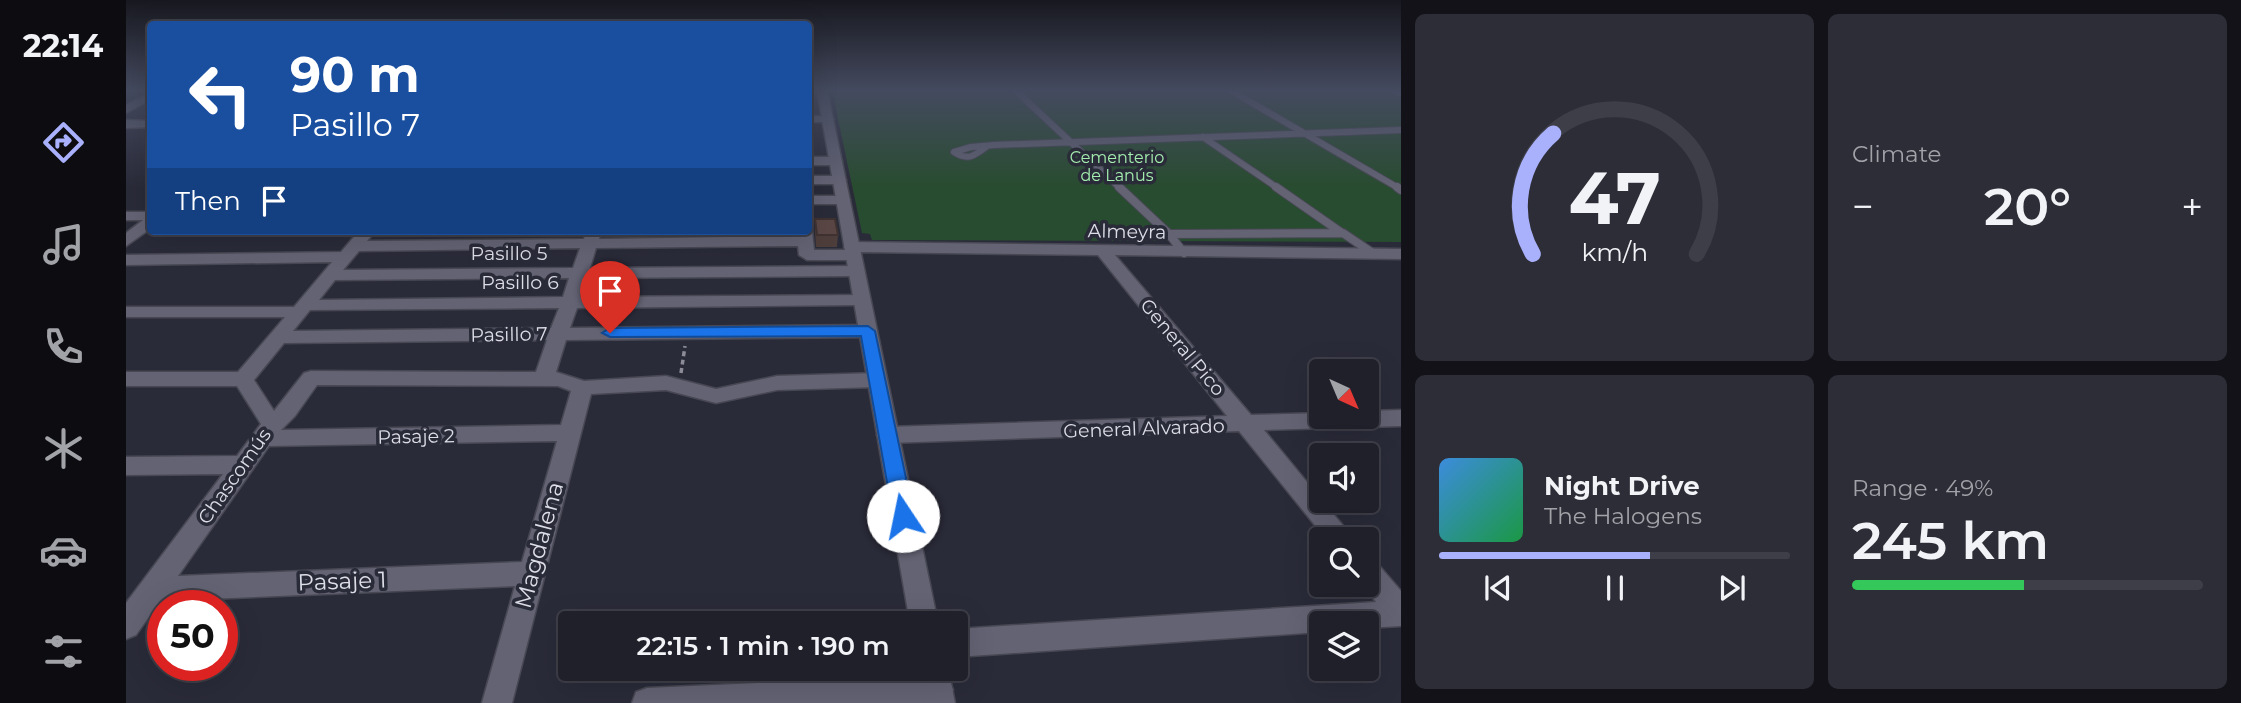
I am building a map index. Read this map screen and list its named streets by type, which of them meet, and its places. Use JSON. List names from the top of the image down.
{
  "streets": {
    "street": [
      "Almeyra",
      "Pasillo 5",
      "Pasillo 6",
      "Pasillo 7",
      "General Pico",
      "General Alvarado",
      "Pasaje 2",
      "Chascomús",
      "Magdalena",
      "Pasaje 1"
    ]
  },
  "crossings": [
    ["Almeyra", "Pasillo 5"],
    ["Almeyra", "General Pico"],
    ["General Pico", "General Alvarado"],
    ["Pasaje 2", "Chascomús"],
    ["Pasaje 2", "Magdalena"],
    ["Chascomús", "Pasaje 1"],
    ["Magdalena", "Pasaje 1"]
  ],
  "parks": ["Cementerio de Lanús"],
  "north": "bottom right",
  "page": {
    "tabs": "22:14",
    "tile": [
      "Climate",
      ["Range · 49%", "245 km"]
    ],
    "turn": ["90 m", "Pasillo 7"],
    "then": "Then",
    "heat": ["−", "20°", "+"],
    "song": ["Night Drive", "The Halogens"],
    "limit": "50",
    "trip": "22:15 · 1 min · 190 m",
    "gauge": ["47", "km/h"]
  }
}
